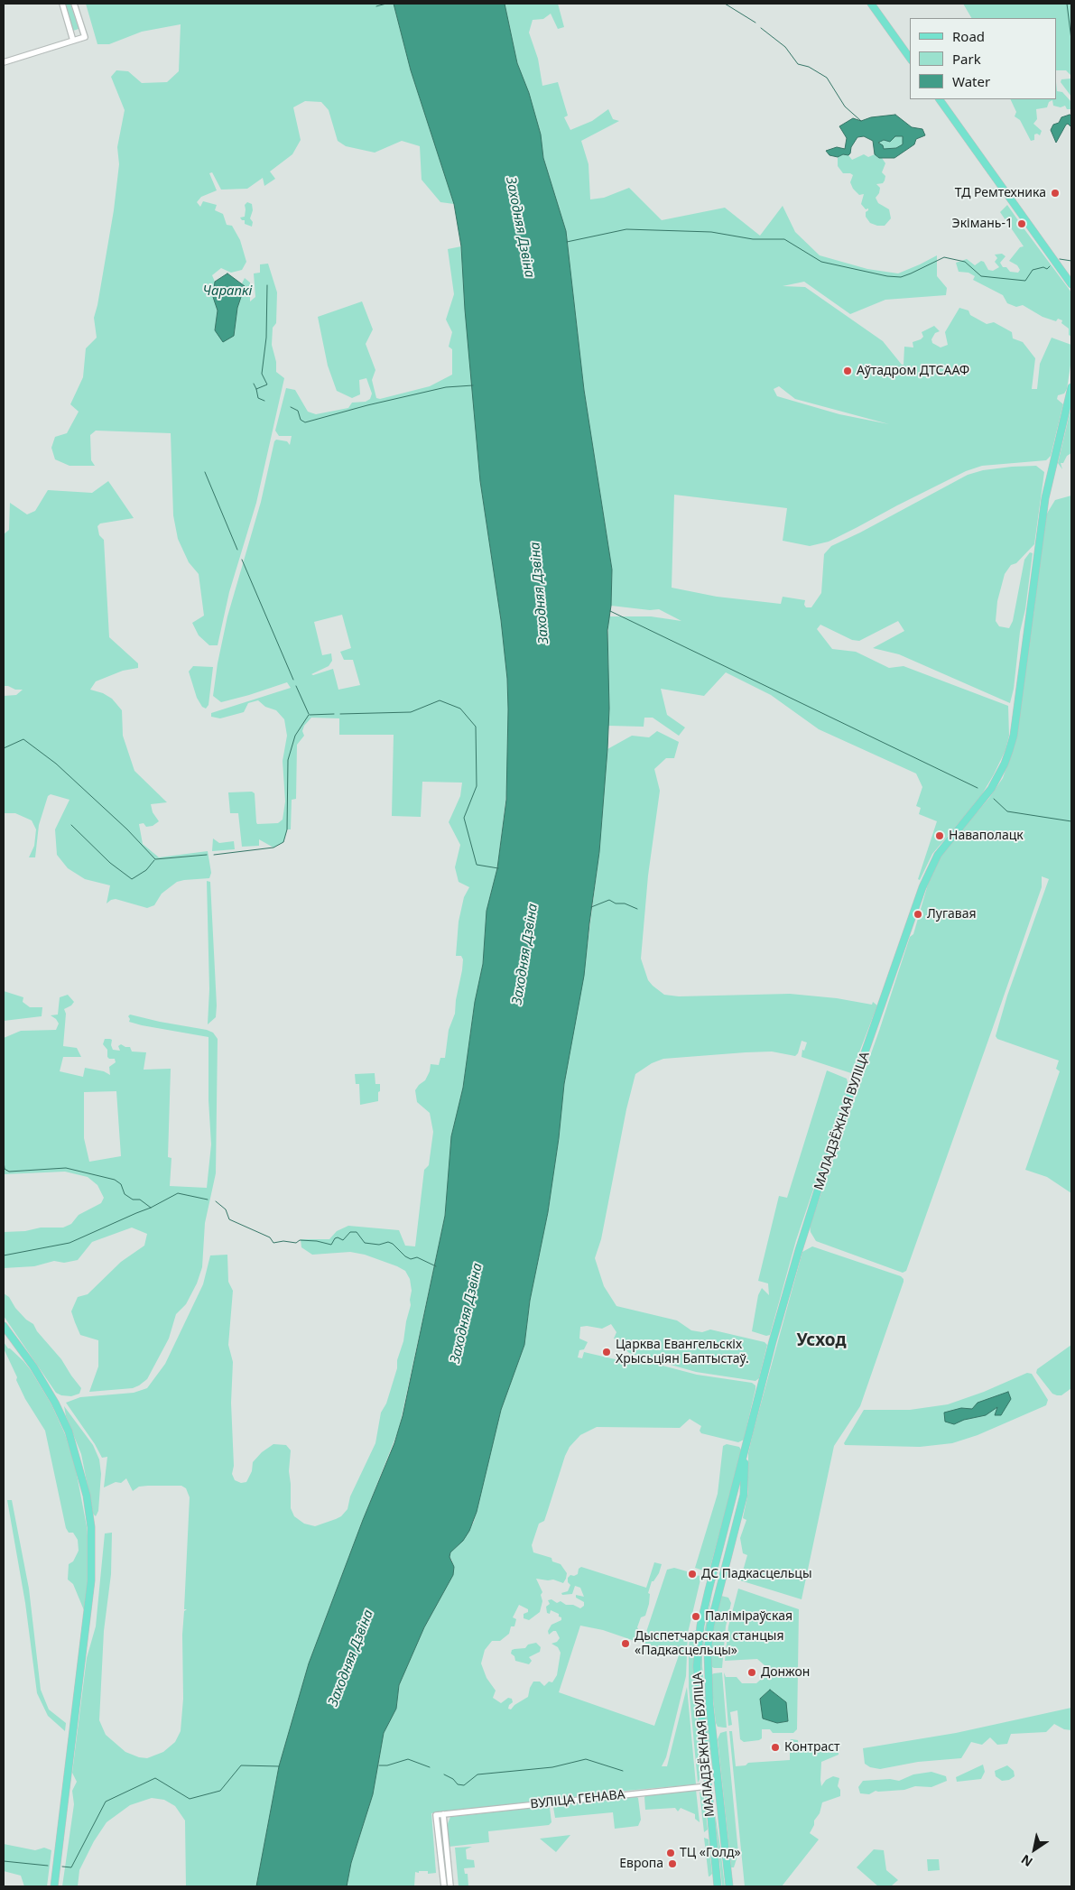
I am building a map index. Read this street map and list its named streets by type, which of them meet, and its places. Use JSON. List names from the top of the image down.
{
  "streets": {
    "main road": ["МАЛАДЗЁЖНАЯ ВУЛІЦА", "ВУЛІЦА ГЕНАВА"]
  },
  "crossings": [
    ["МАЛАДЗЁЖНАЯ ВУЛІЦА", "ВУЛІЦА ГЕНАВА"]
  ],
  "districts": ["Усход"],
  "water": ["Заходняя Дзвіна", "Чарапкі"],
  "places": [
    "ТД Ремтехника",
    "Экімань-1",
    "Аўтадром ДТСААФ",
    "Наваполацк",
    "Лугавая",
    "Царква Евангельскіх Хрысьціян Баптыстаў.",
    "ДС Падкасцельцы",
    "Паліміраўская",
    "Дыспетчарская станцыя «Падкасцельцы»",
    "Донжон",
    "Контраст",
    "ТЦ «Голд»",
    "Европа"
  ],
  "legend": ["Road", "Park", "Water"],
  "north": "bottom left"
}
